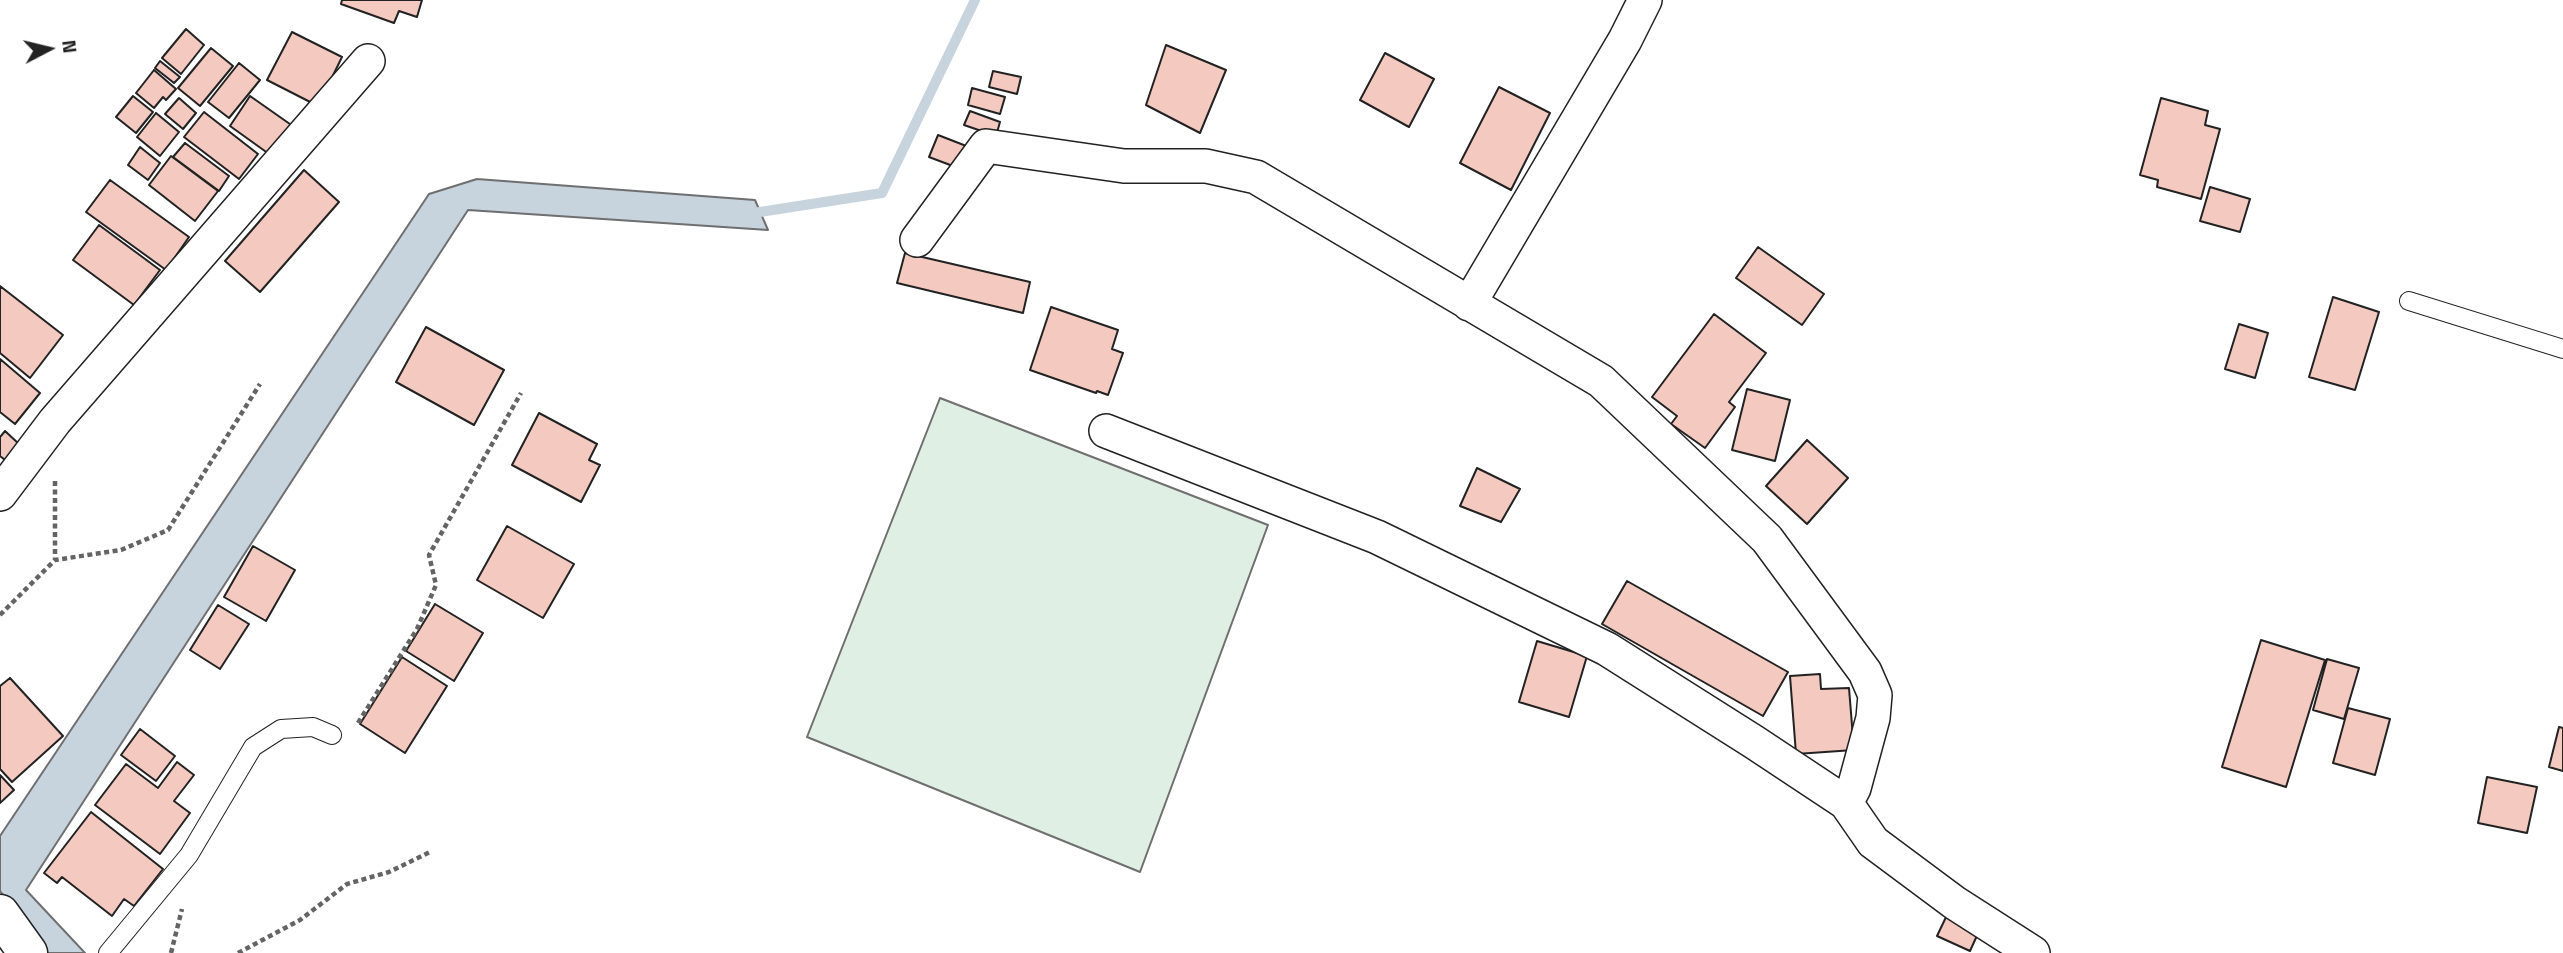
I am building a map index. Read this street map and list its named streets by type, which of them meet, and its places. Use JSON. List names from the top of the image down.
{
  "north": "right"
}
